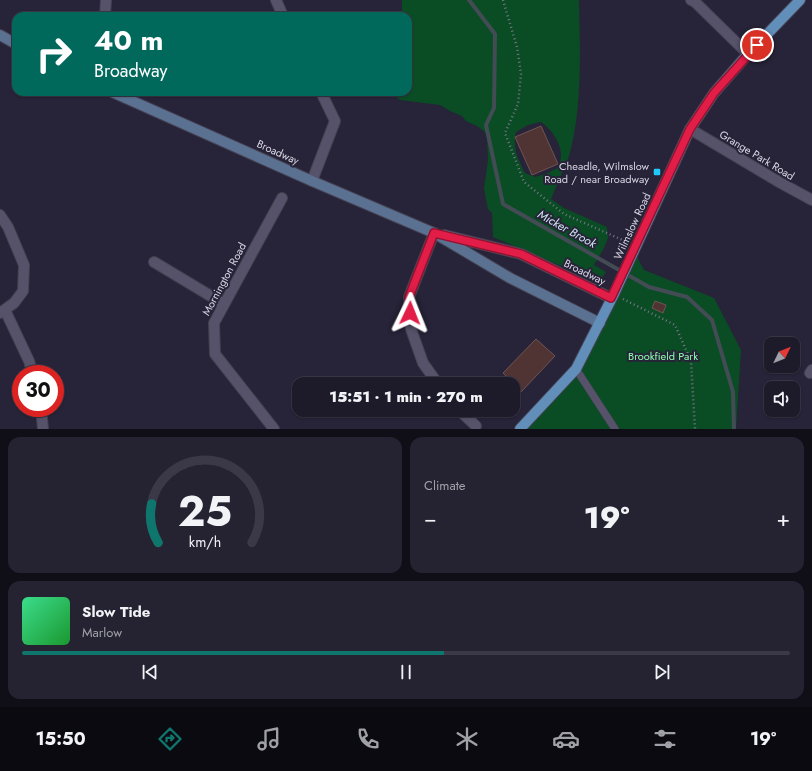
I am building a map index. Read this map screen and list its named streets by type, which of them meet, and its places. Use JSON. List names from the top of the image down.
{
  "streets": {
    "main road": ["Wilmslow Road"],
    "street": ["Broadway", "Grange Park Road", "Mornington Road"]
  },
  "crossings": [
    ["Broadway", "Wilmslow Road"],
    ["Grange Park Road", "Wilmslow Road"]
  ],
  "water": ["Micker Brook"],
  "parks": ["Brookfield Park"],
  "places": {
    "transit": ["Cheadle, Wilmslow Road / near Broadway"]
  },
  "north": "top right",
  "page": {
    "turn": ["40 m", "Broadway"],
    "limit": "30",
    "trip": "15:51 · 1 min · 270 m",
    "tile": "Climate",
    "heat": ["−", "19°", "+"],
    "song": ["Slow Tide", "Marlow"],
    "tabs": ["15:50", "19°"],
    "gauge": ["25", "km/h"]
  }
}
